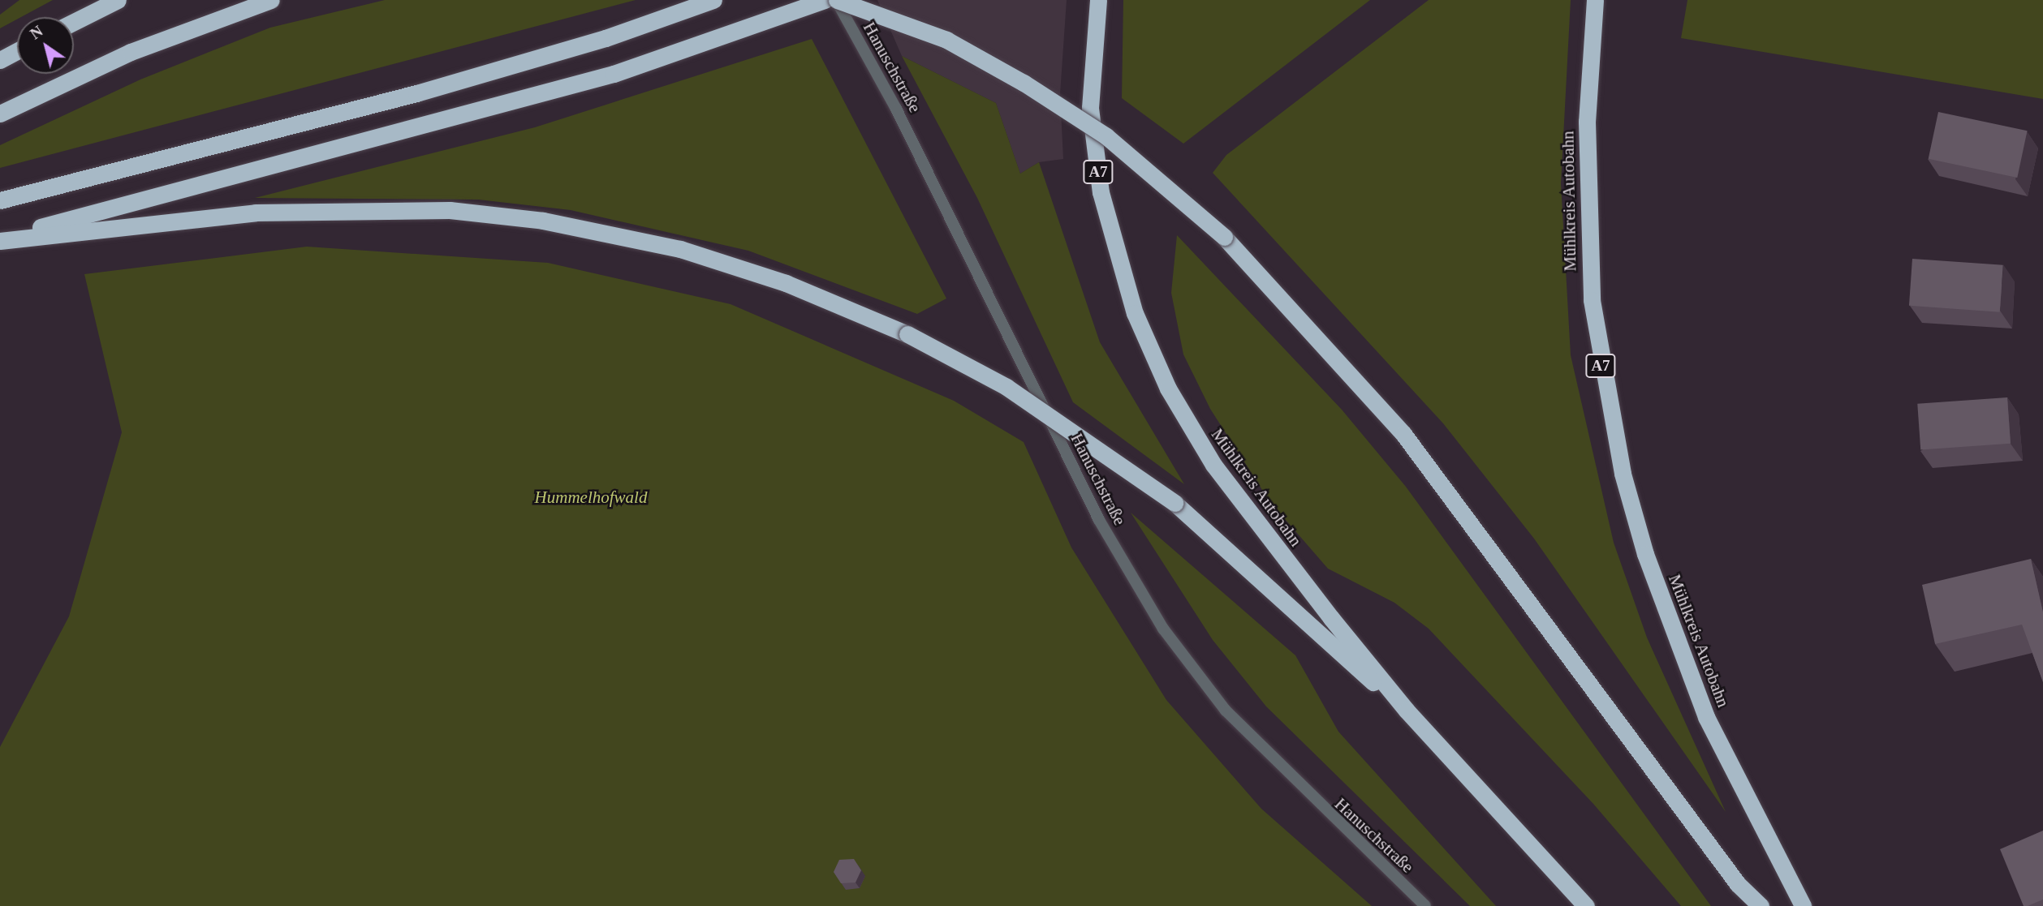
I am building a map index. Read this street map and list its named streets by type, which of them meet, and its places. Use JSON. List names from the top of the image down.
{
  "streets": {
    "highway": ["A7", "Mühlkreis Autobahn"],
    "street": ["Hanuschstraße"]
  },
  "parks": ["Hummelhofwald"],
  "north": "top left"
}
